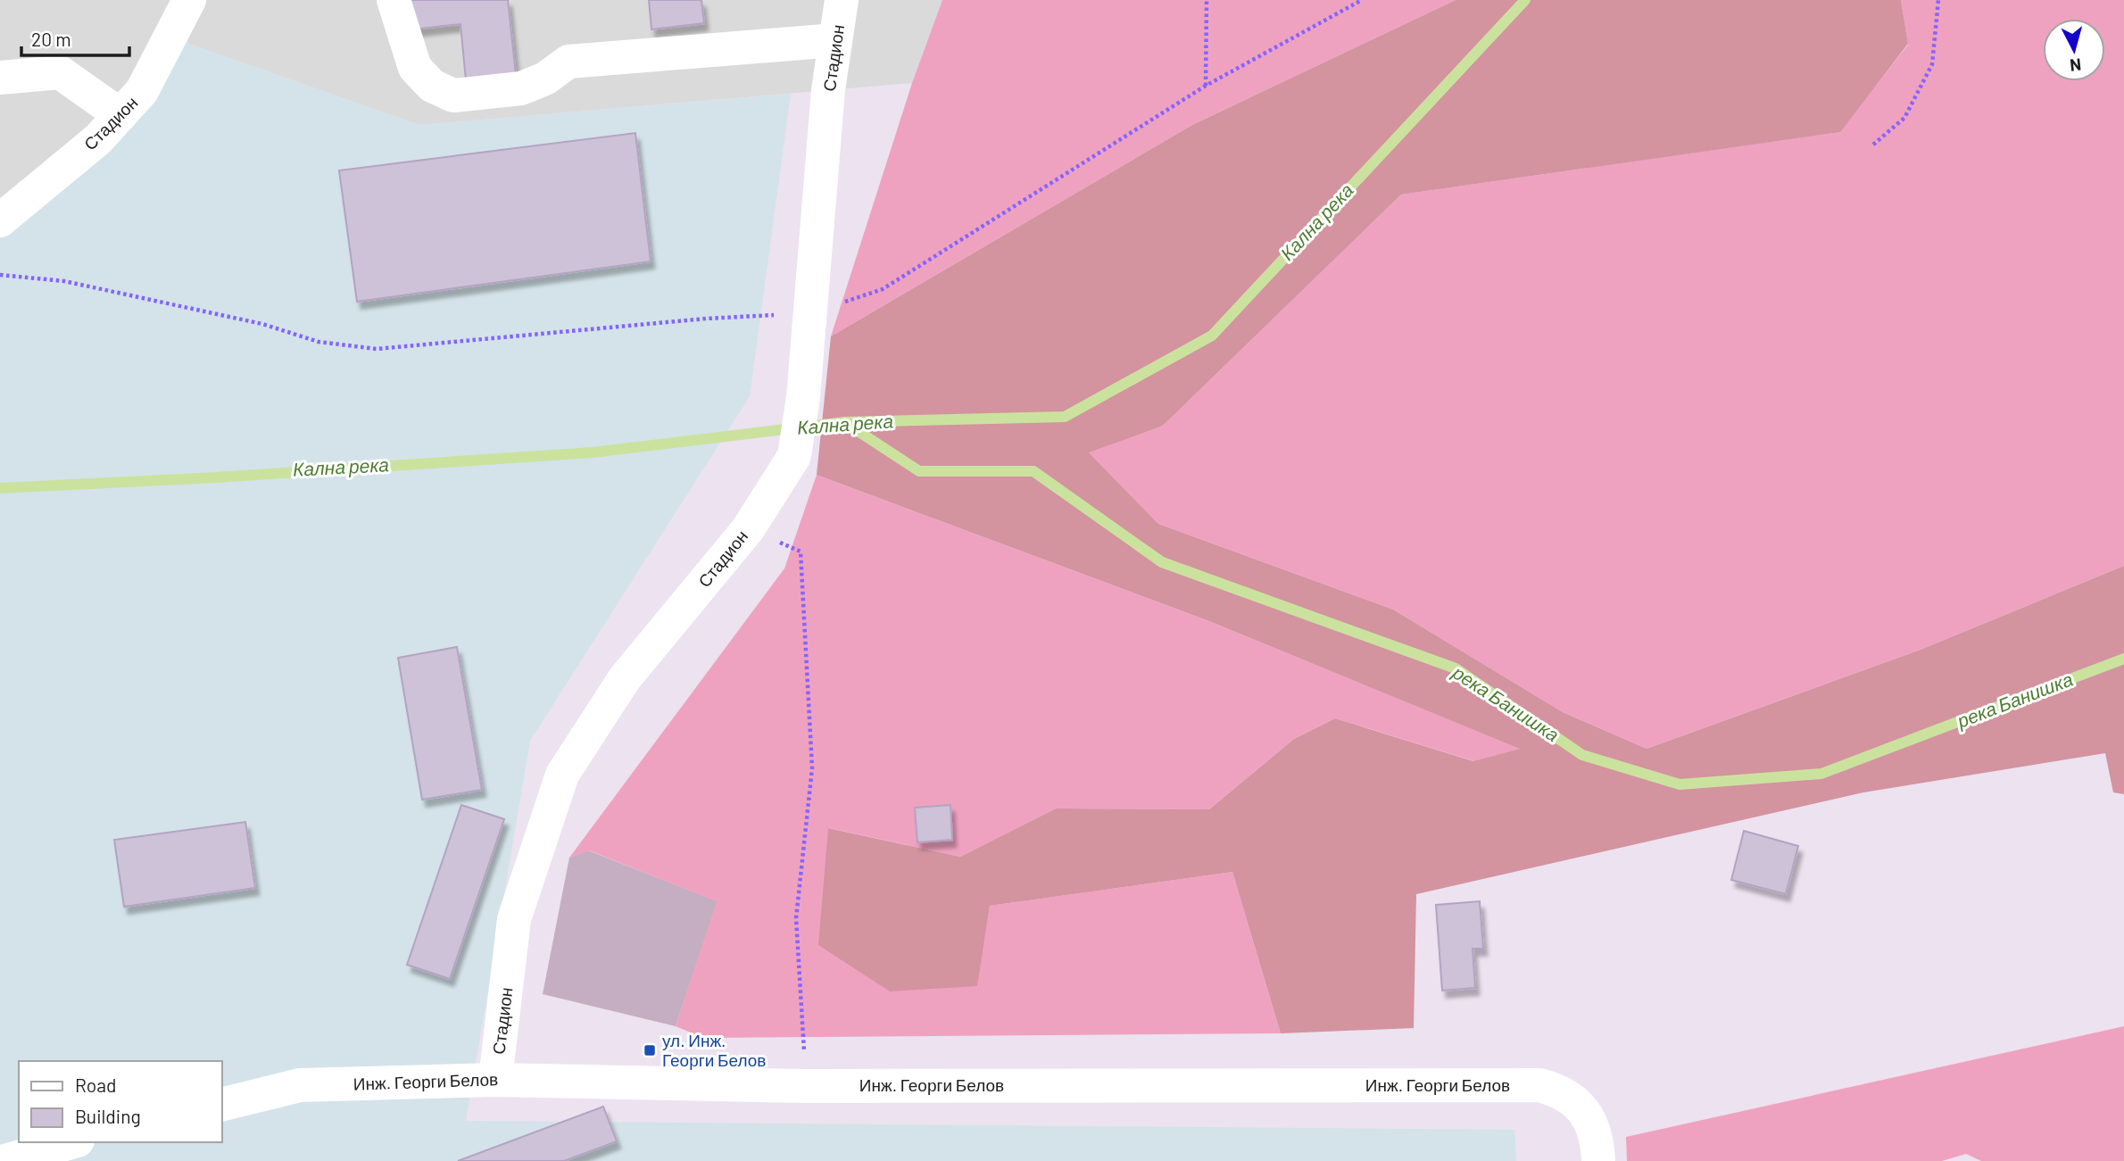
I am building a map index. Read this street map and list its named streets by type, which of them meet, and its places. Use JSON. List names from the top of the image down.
{
  "streets": {
    "street": ["Стадион", "Инж. Георги Белов"]
  },
  "crossings": [
    ["Стадион", "Инж. Георги Белов"]
  ],
  "water": ["Кална река", "река Банишка"],
  "places": {
    "transit": ["ул. Инж. Георги Белов"]
  },
  "legend": ["Road", "Building"],
  "scale_bar": "20 m",
  "north": "bottom"
}
